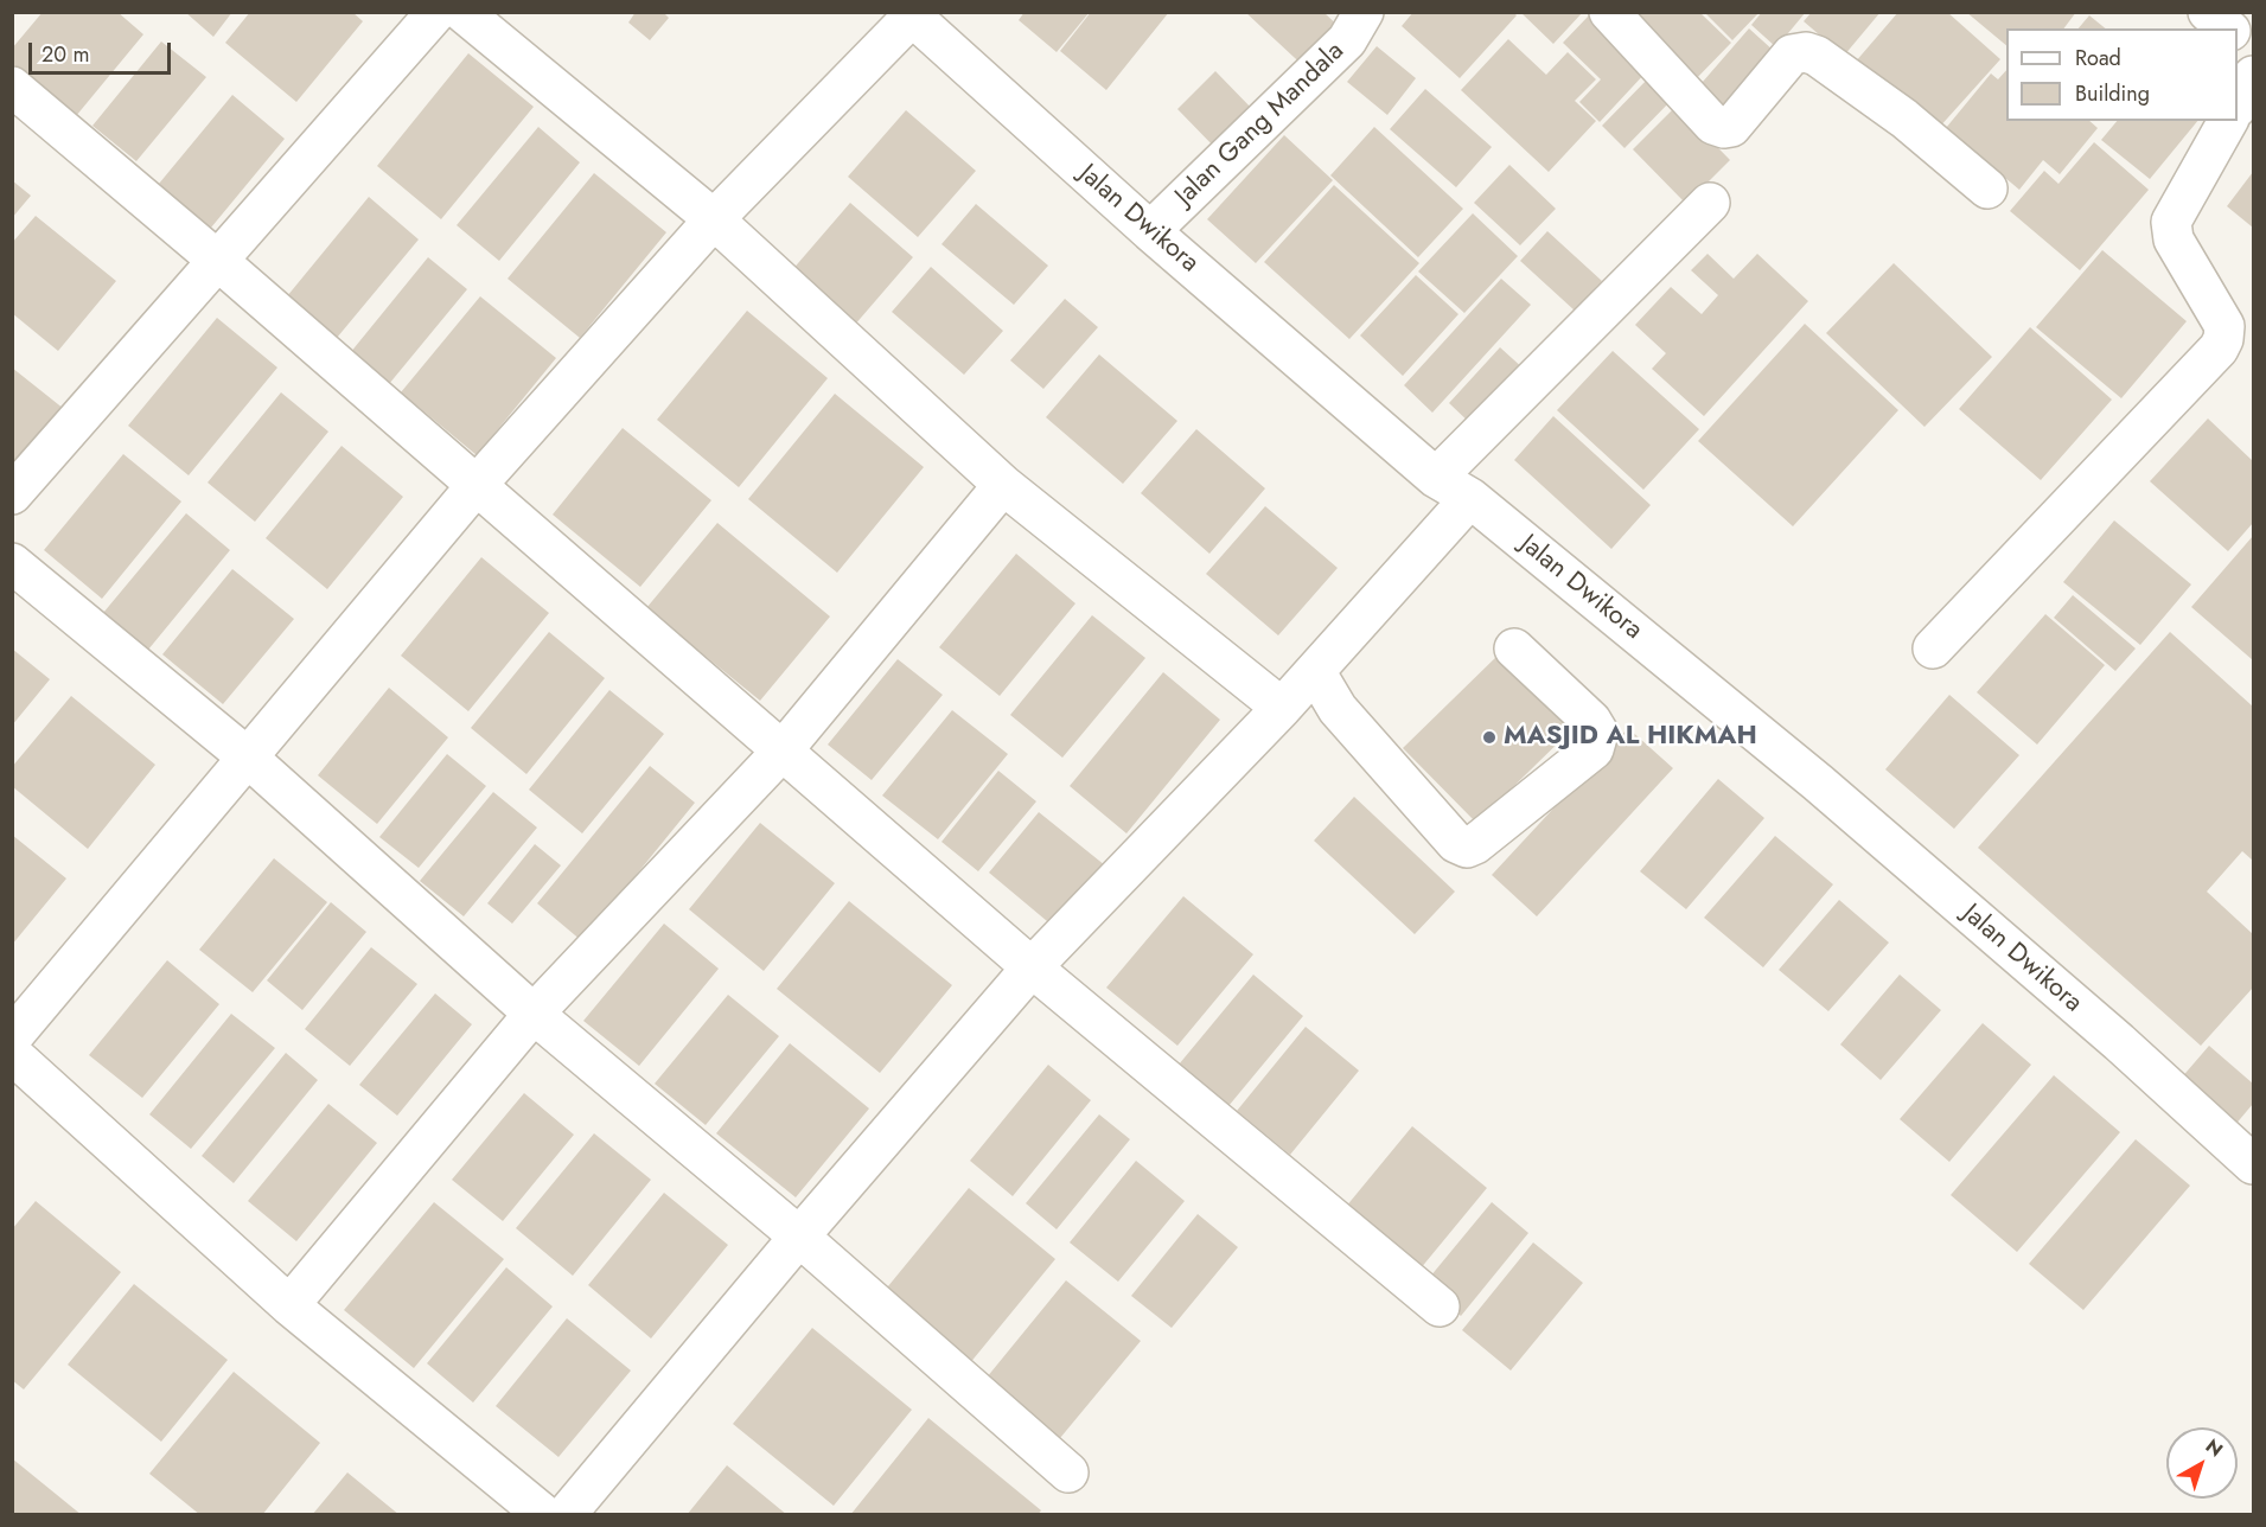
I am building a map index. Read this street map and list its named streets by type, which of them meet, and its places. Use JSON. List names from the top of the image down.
{
  "streets": {
    "street": ["Jalan Gang Mandala", "Jalan Dwikora"]
  },
  "crossings": [
    ["Jalan Gang Mandala", "Jalan Dwikora"]
  ],
  "places": ["MASJID AL HIKMAH"],
  "legend": ["Road", "Building"],
  "scale_bar": "20 m",
  "north": "top right"
}
